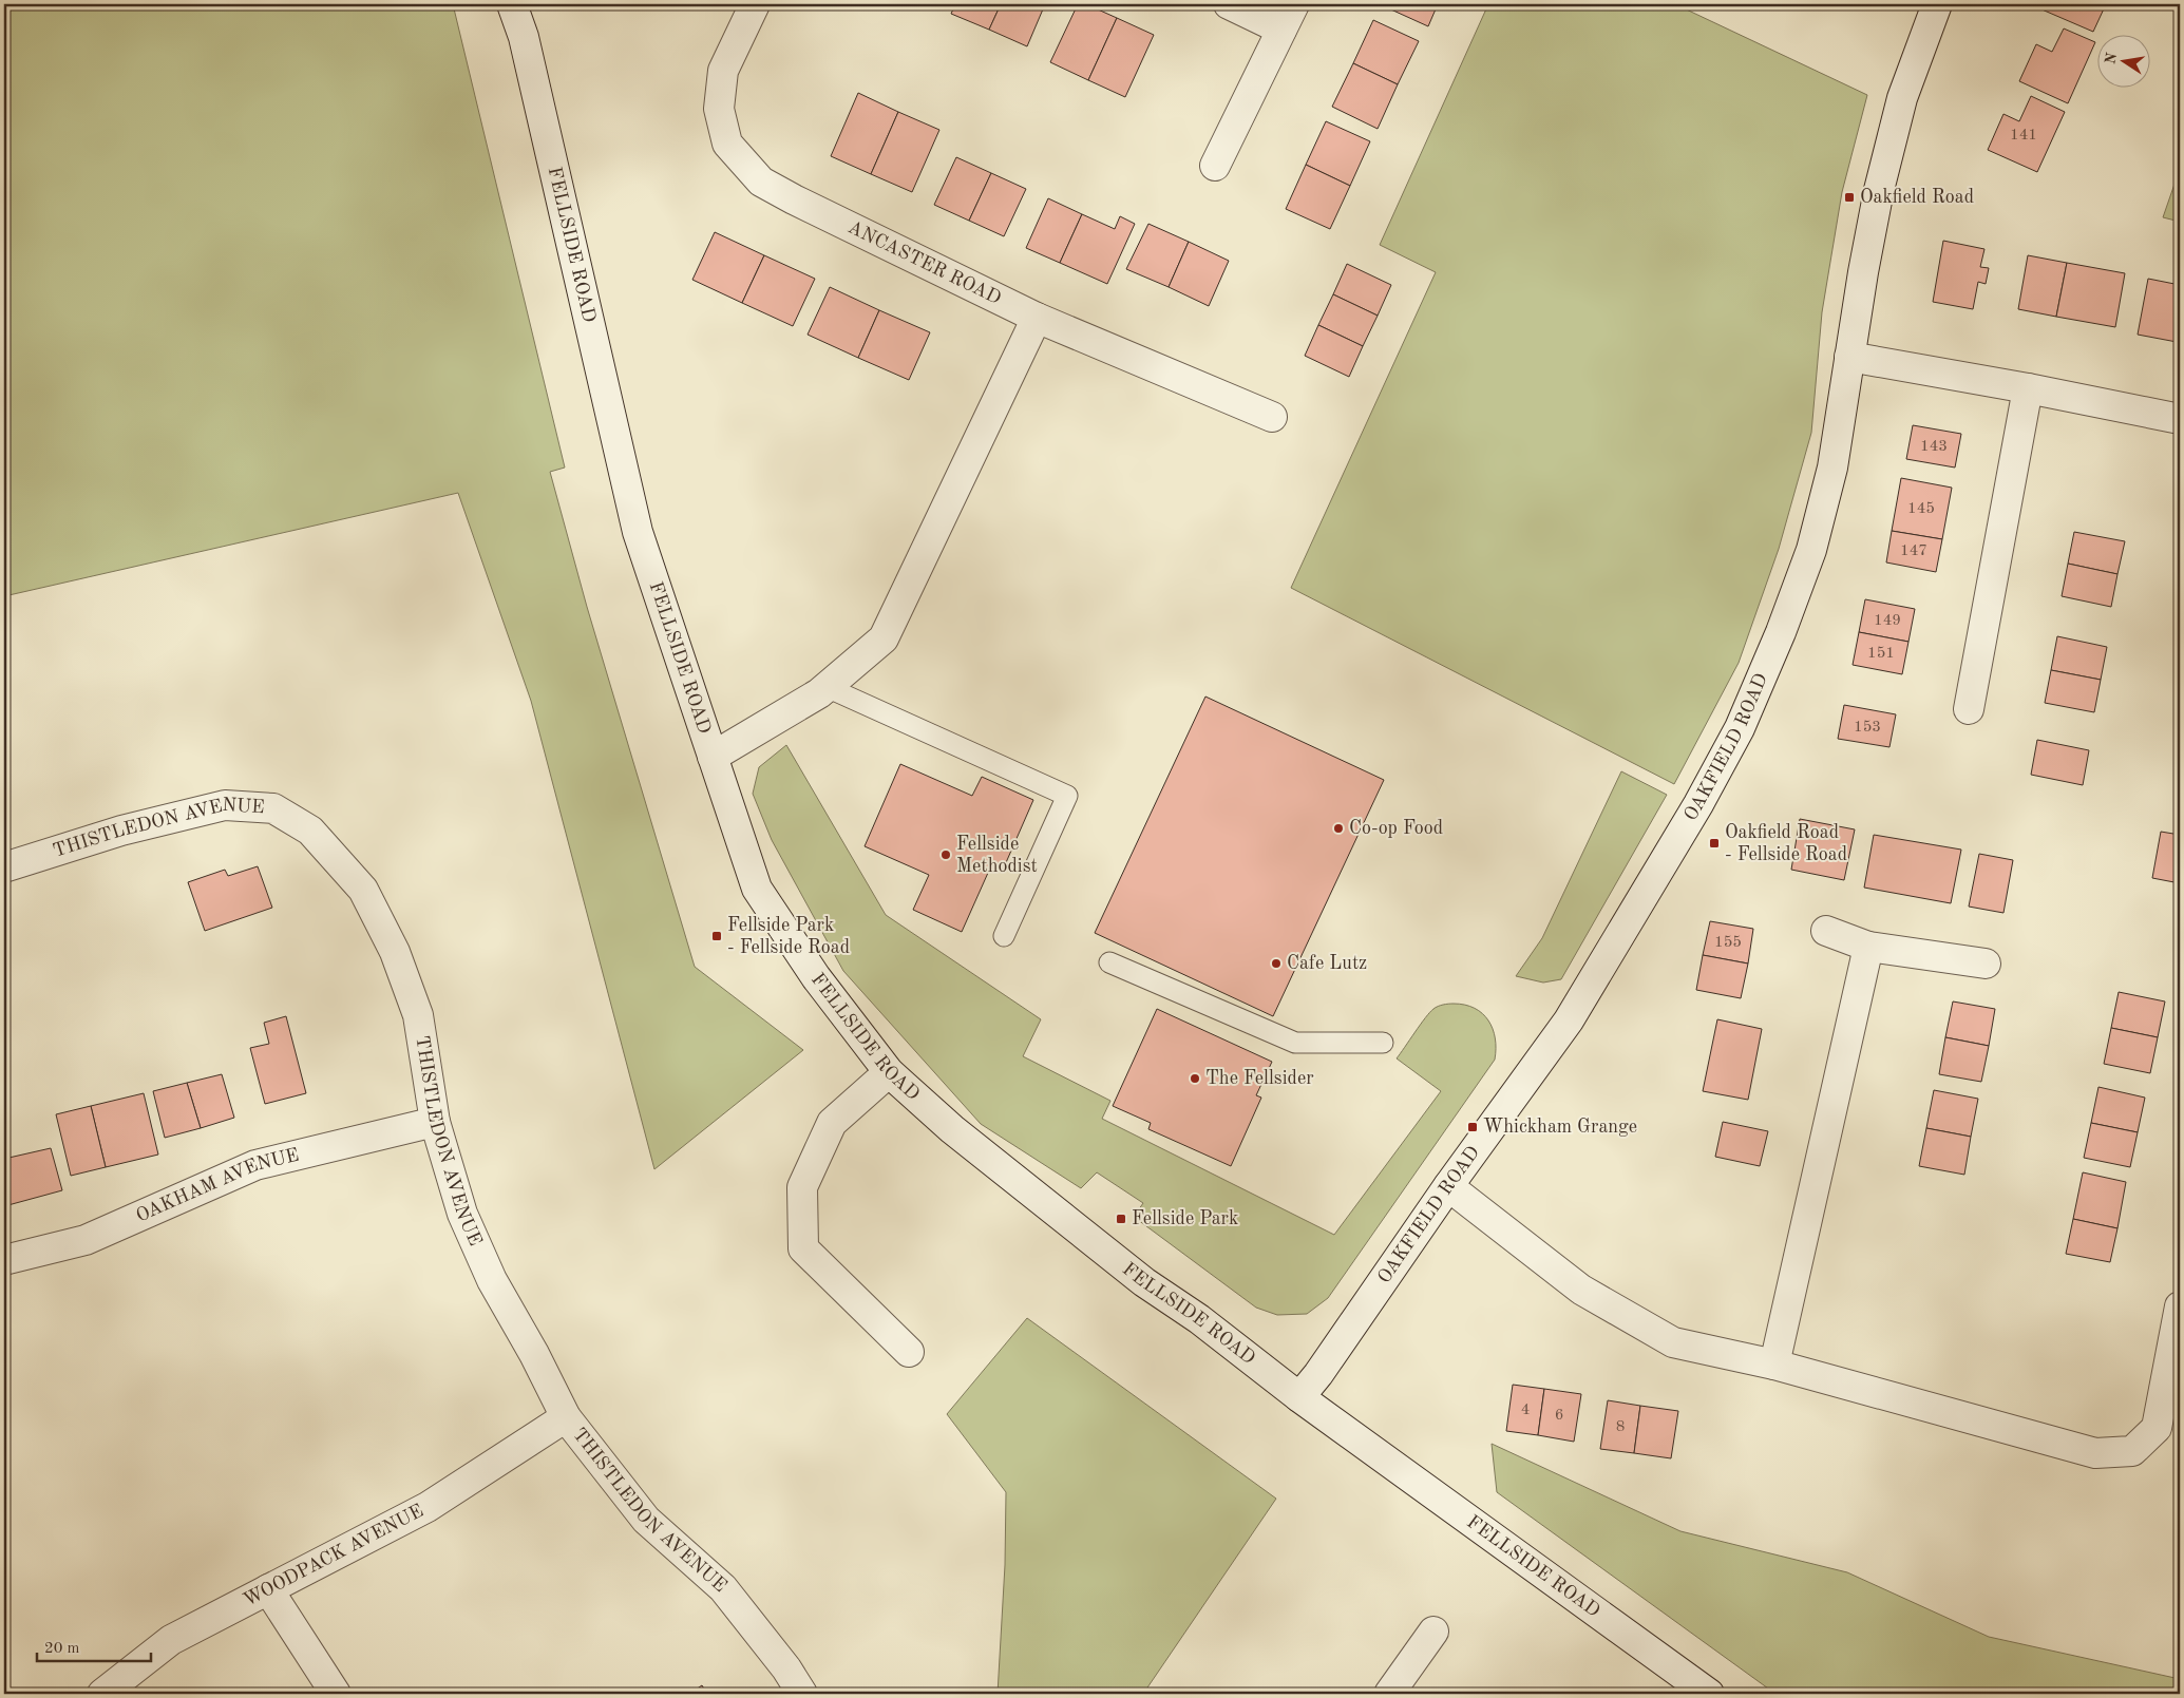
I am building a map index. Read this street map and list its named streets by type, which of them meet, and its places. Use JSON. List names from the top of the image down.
{
  "streets": {
    "street": [
      "FELLSIDE ROAD",
      "ANCASTER ROAD",
      "OAKFIELD ROAD",
      "THISTLEDON AVENUE",
      "OAKHAM AVENUE",
      "WOODPACK AVENUE"
    ]
  },
  "crossings": [
    ["FELLSIDE ROAD", "OAKFIELD ROAD"],
    ["THISTLEDON AVENUE", "OAKHAM AVENUE"],
    ["THISTLEDON AVENUE", "WOODPACK AVENUE"]
  ],
  "places": {
    "transit": [
      "Oakfield Road",
      "Oakfield Road - Fellside Road",
      "Fellside Park - Fellside Road",
      "Whickham Grange",
      "Fellside Park"
    ],
    "other": [
      "Co-op Food",
      "Fellside Methodist",
      "Cafe Lutz",
      "The Fellsider"
    ]
  },
  "house_numbers": [
    "141",
    "143",
    "145",
    "147",
    "149",
    "151",
    "153",
    "155",
    "4",
    "6",
    "8"
  ],
  "scale_bar": "20 m",
  "north": "left"
}
